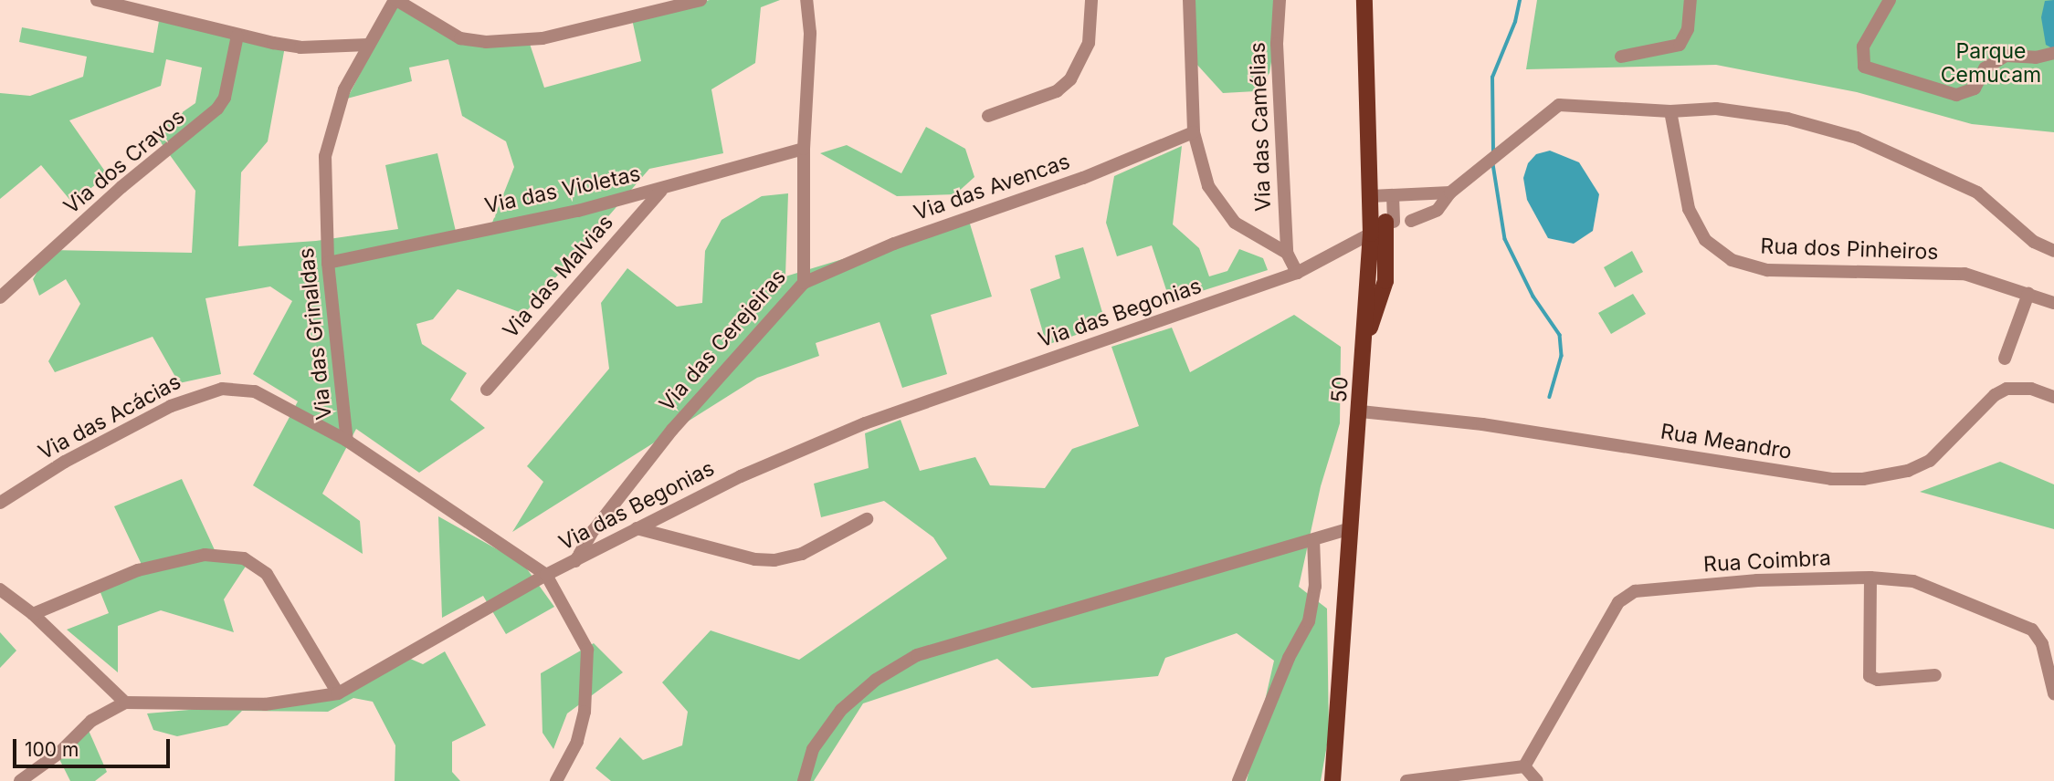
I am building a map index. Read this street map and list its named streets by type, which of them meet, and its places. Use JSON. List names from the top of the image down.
{
  "streets": {
    "main road": ["50"],
    "street": [
      "Via das Camélias",
      "Via dos Cravos",
      "Via das Avencas",
      "Via das Violetas",
      "Rua dos Pinheiros",
      "Via das Malvias",
      "Via das Begonias",
      "Via das Grinaldas",
      "Via das Cerejeiras",
      "Via das Acácias",
      "Rua Meandro",
      "Rua Coimbra"
    ]
  },
  "crossings": [
    ["Via das Avencas", "Via das Cerejeiras"],
    ["Via das Violetas", "Via das Malvias"],
    ["Via das Violetas", "Via das Grinaldas"],
    ["Via das Violetas", "Via das Cerejeiras"],
    ["Via das Begonias", "Via das Grinaldas"],
    ["Via das Begonias", "Via das Cerejeiras"],
    ["Via das Begonias", "50"],
    ["Via das Grinaldas", "Via das Acácias"],
    ["50", "Rua Meandro"]
  ],
  "parks": ["Parque Cemucam"],
  "scale_bar": "100 m"
}
